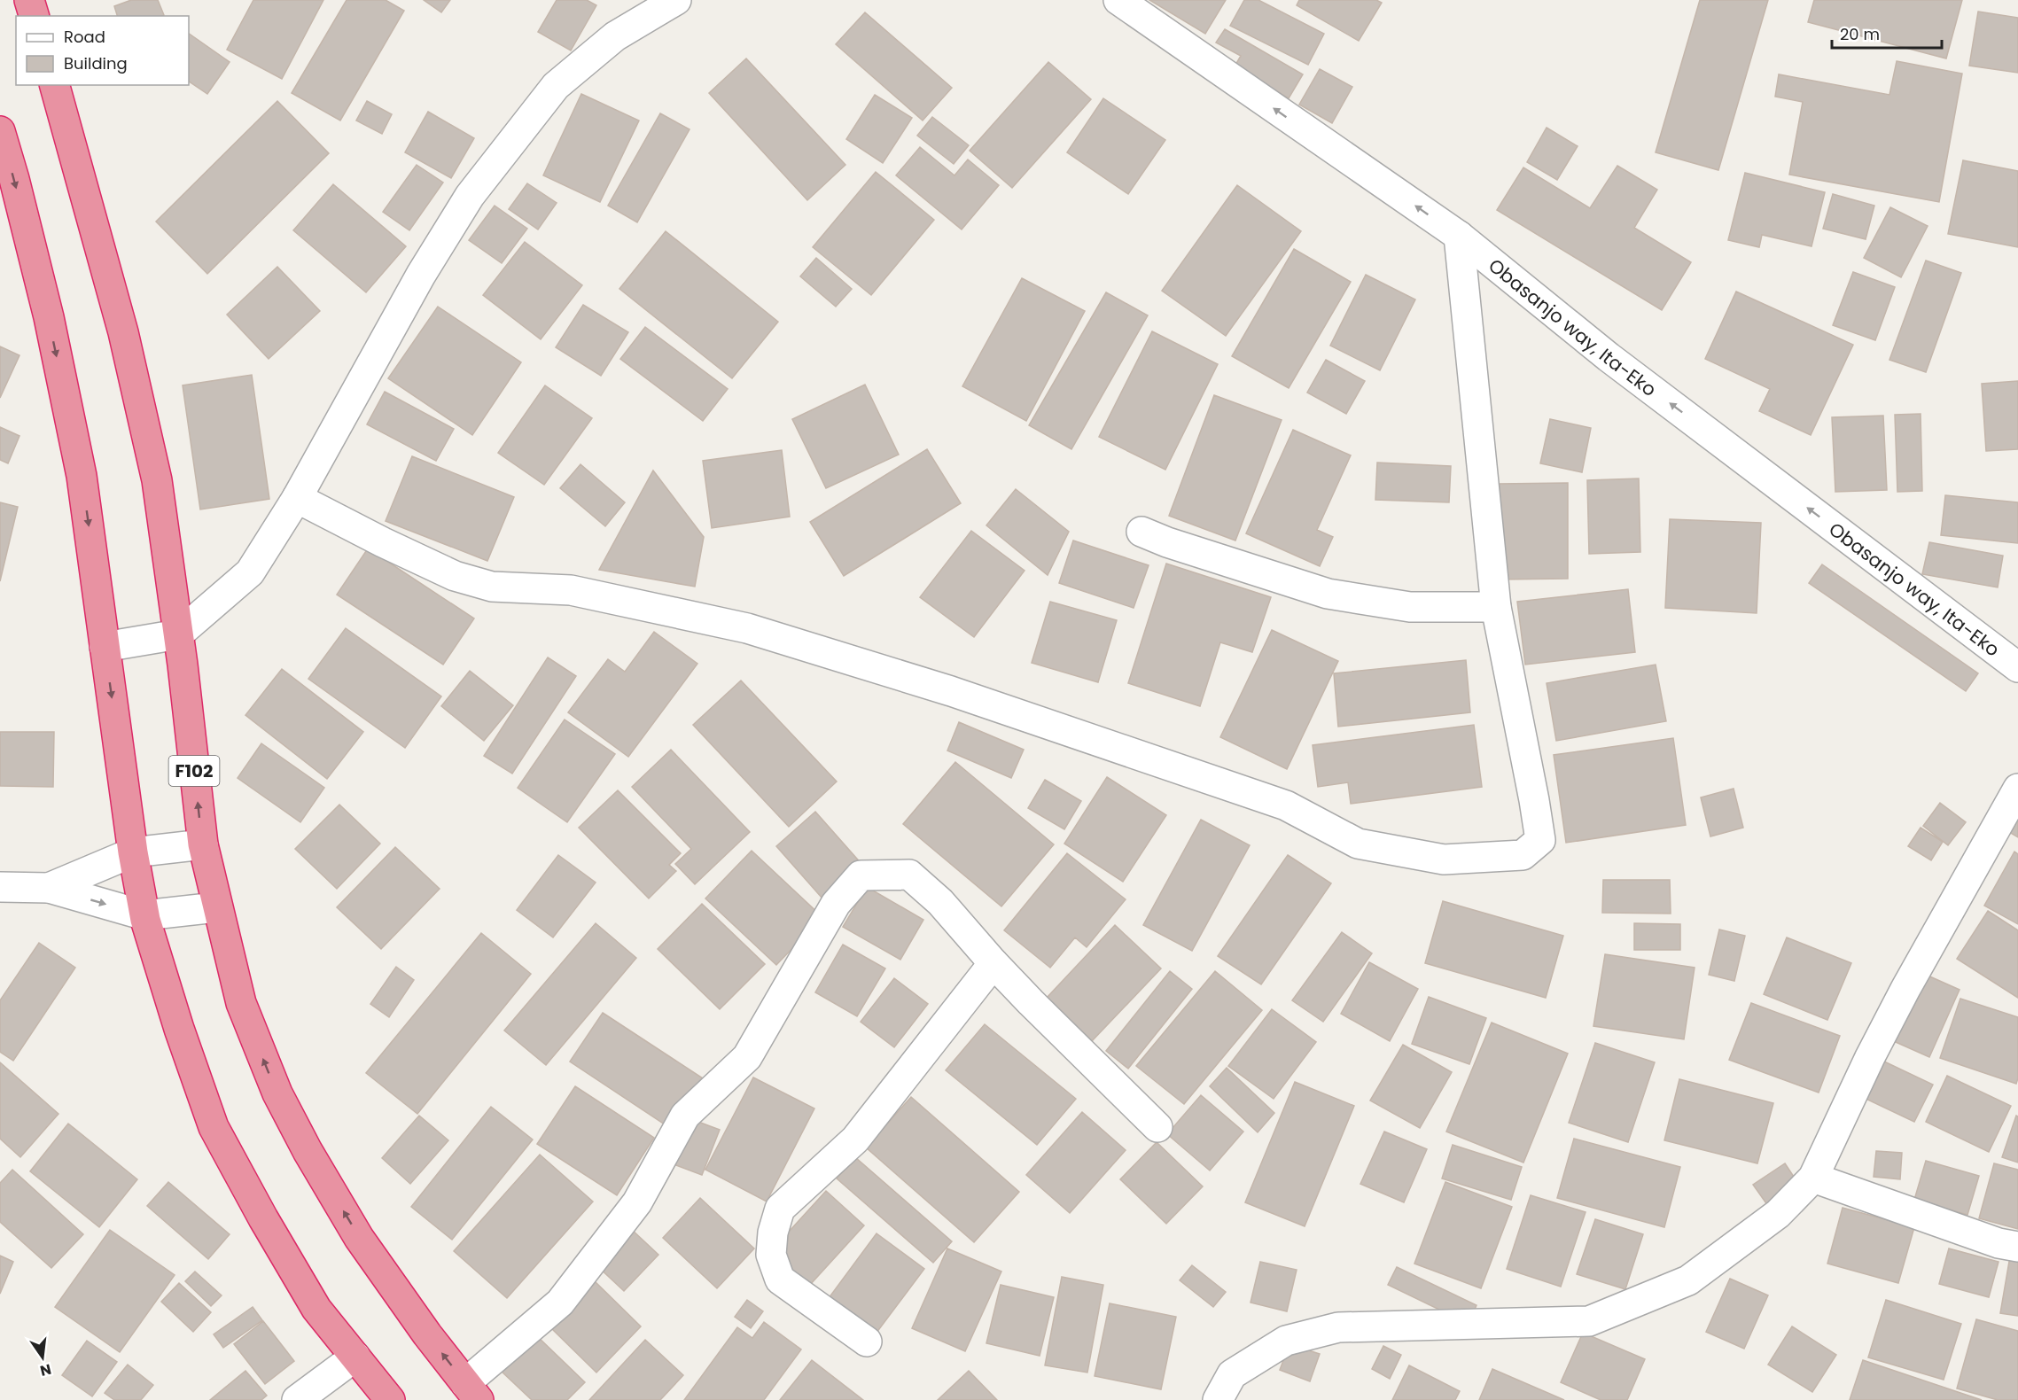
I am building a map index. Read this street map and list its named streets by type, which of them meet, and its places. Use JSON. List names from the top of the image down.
{
  "streets": {
    "highway": ["F102"],
    "street": ["Obasanjo way, Ita-Eko"]
  },
  "one_way": ["Obasanjo way, Ita-Eko"],
  "legend": ["Road", "Building"],
  "scale_bar": "20 m",
  "north": "bottom"
}
